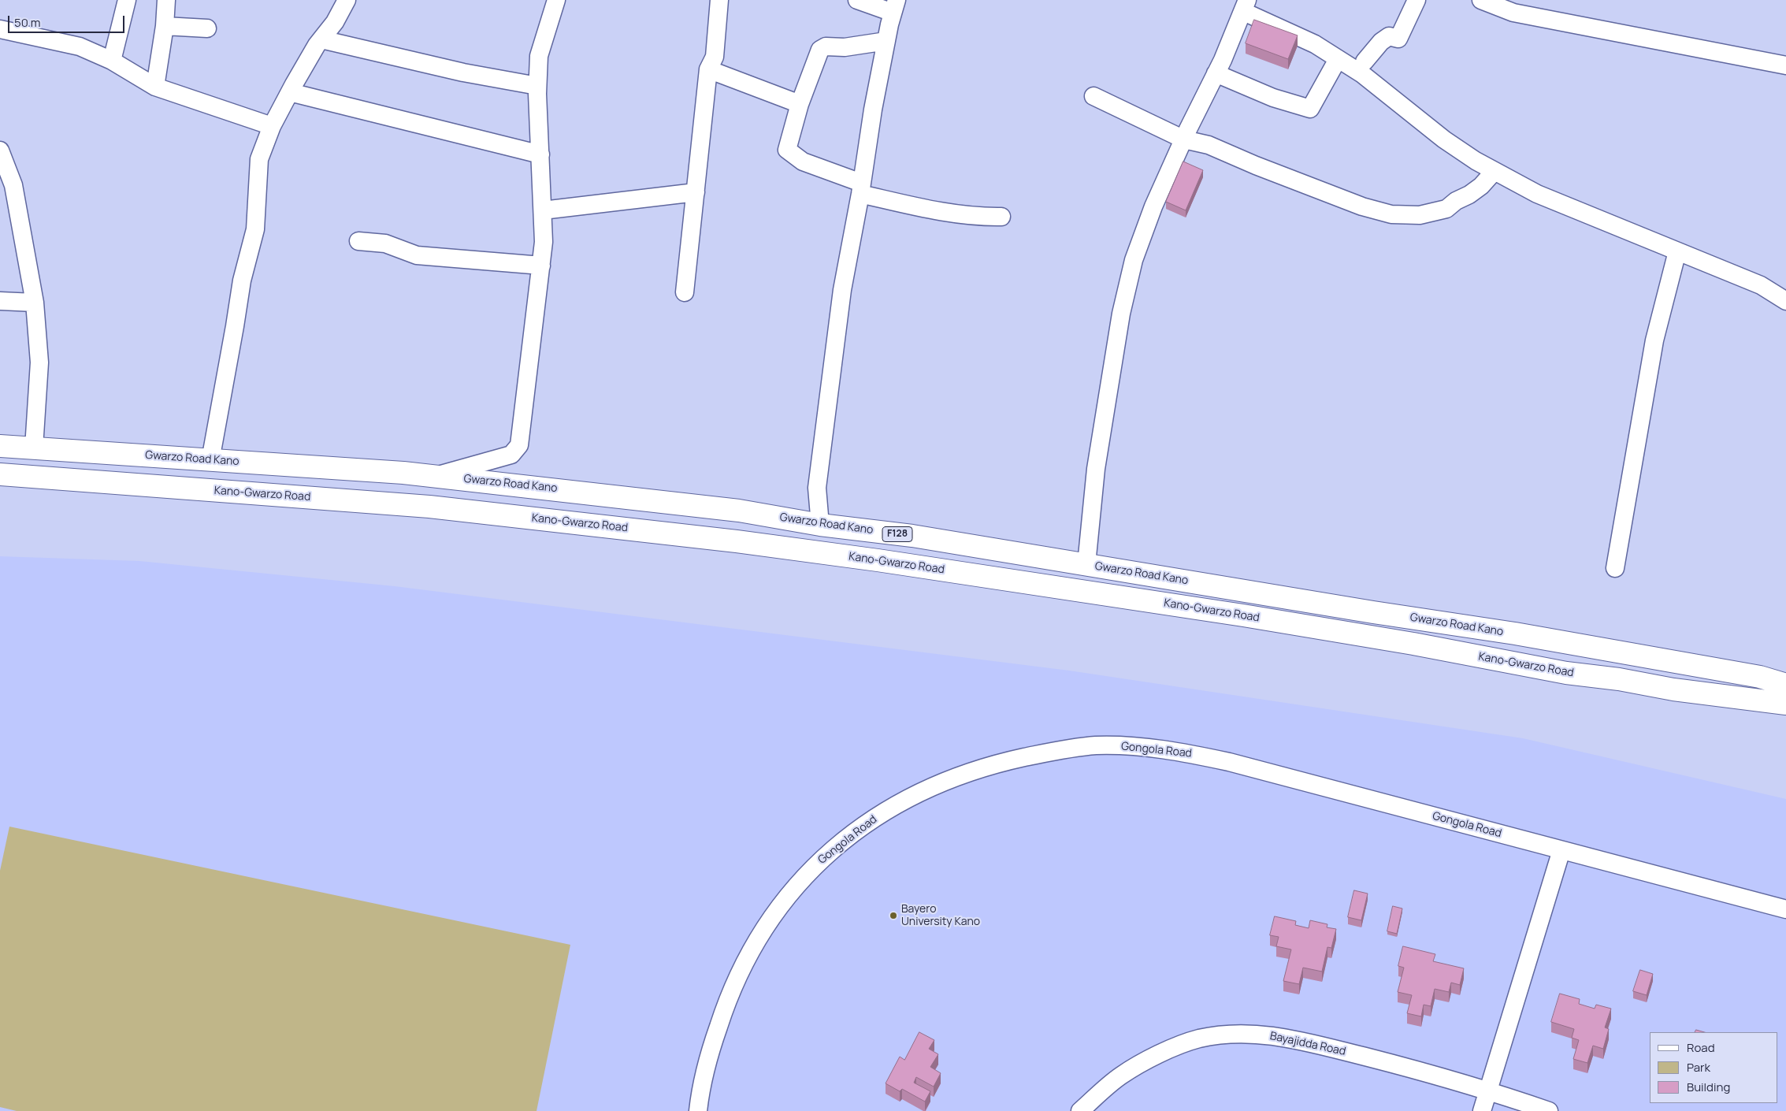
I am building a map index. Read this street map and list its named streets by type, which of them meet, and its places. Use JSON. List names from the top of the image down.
{
  "streets": {
    "main road": ["Gwarzo Road Kano", "Kano-Gwarzo Road", "F128"],
    "street": ["Gongola Road", "Bayajidda Road"]
  },
  "places": ["Bayero University Kano"],
  "legend": ["Road", "Park", "Building"],
  "scale_bar": "50 m"
}
